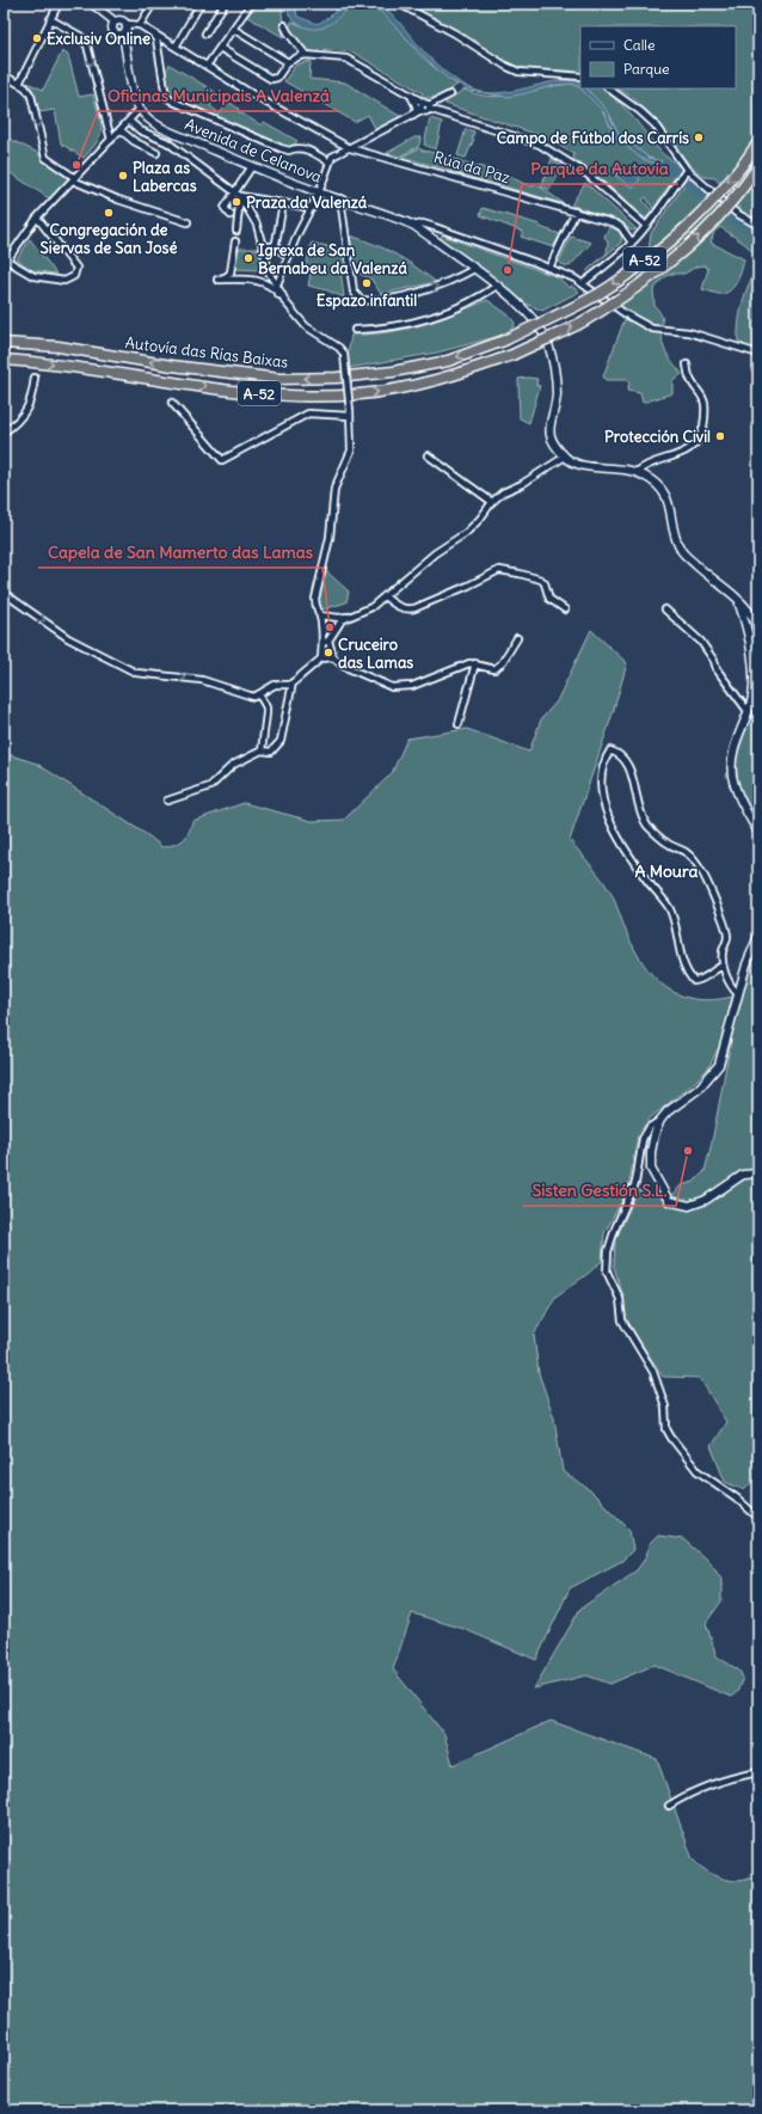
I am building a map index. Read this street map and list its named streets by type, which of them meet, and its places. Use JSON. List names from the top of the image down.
{
  "streets": {
    "highway": ["A-52", "Autovía das Rías Baixas"],
    "street": ["Avenida de Celanova", "Rúa da Paz"]
  },
  "districts": ["A Moura"],
  "places": [
    "Exclusiv Online",
    "Campo de Fútbol dos Carrís",
    "Oficinas Municipais A Valenzá",
    "Plaza as Labercas",
    "Praza da Valenzá",
    "Congregación de Siervas de San José",
    "Igrexa de San Bernabeu da Valenzá",
    "Parque da Autovía",
    "Espazo infantil",
    "Protección Civil",
    "Capela de San Mamerto das Lamas",
    "Cruceiro das Lamas",
    "Sisten Gestión S.L."
  ],
  "legend": ["Calle", "Parque"]
}
